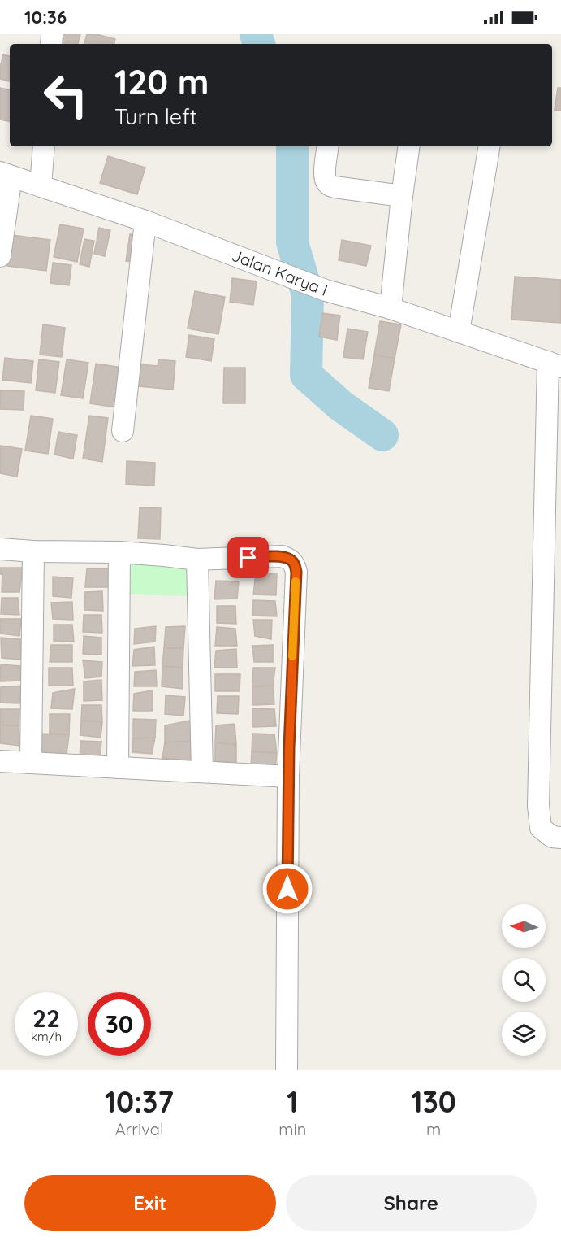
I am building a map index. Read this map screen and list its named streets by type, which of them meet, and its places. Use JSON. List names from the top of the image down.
{
  "streets": {
    "street": ["Jalan Karya I"]
  },
  "north": "left",
  "page": {
    "status": "10:36",
    "turn": ["120 m", "Turn left"],
    "speed": "22 km/h",
    "limit": "30",
    "eta": [
      "10:37",
      "Arrival",
      "1",
      "min",
      "130",
      "m"
    ],
    "buttons": ["Exit", "Share"]
  }
}
